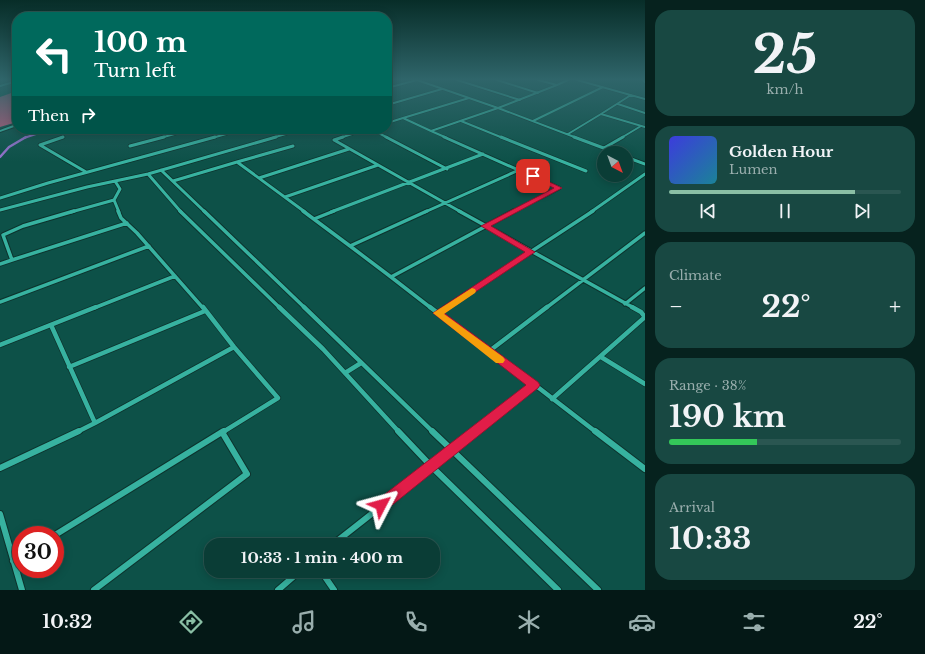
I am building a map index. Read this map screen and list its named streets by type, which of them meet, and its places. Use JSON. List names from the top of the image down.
{
  "north": "bottom right",
  "page": {
    "tile": [
      ["25", "km/h"],
      "Climate",
      ["Range · 38%", "190 km"],
      ["Arrival", "10:33"]
    ],
    "turn": ["100 m", "Turn left"],
    "then": "Then",
    "song": ["Golden Hour", "Lumen"],
    "heat": ["−", "22°", "+"],
    "limit": "30",
    "trip": "10:33 · 1 min · 400 m",
    "tabs": ["10:32", "22°"]
  }
}
